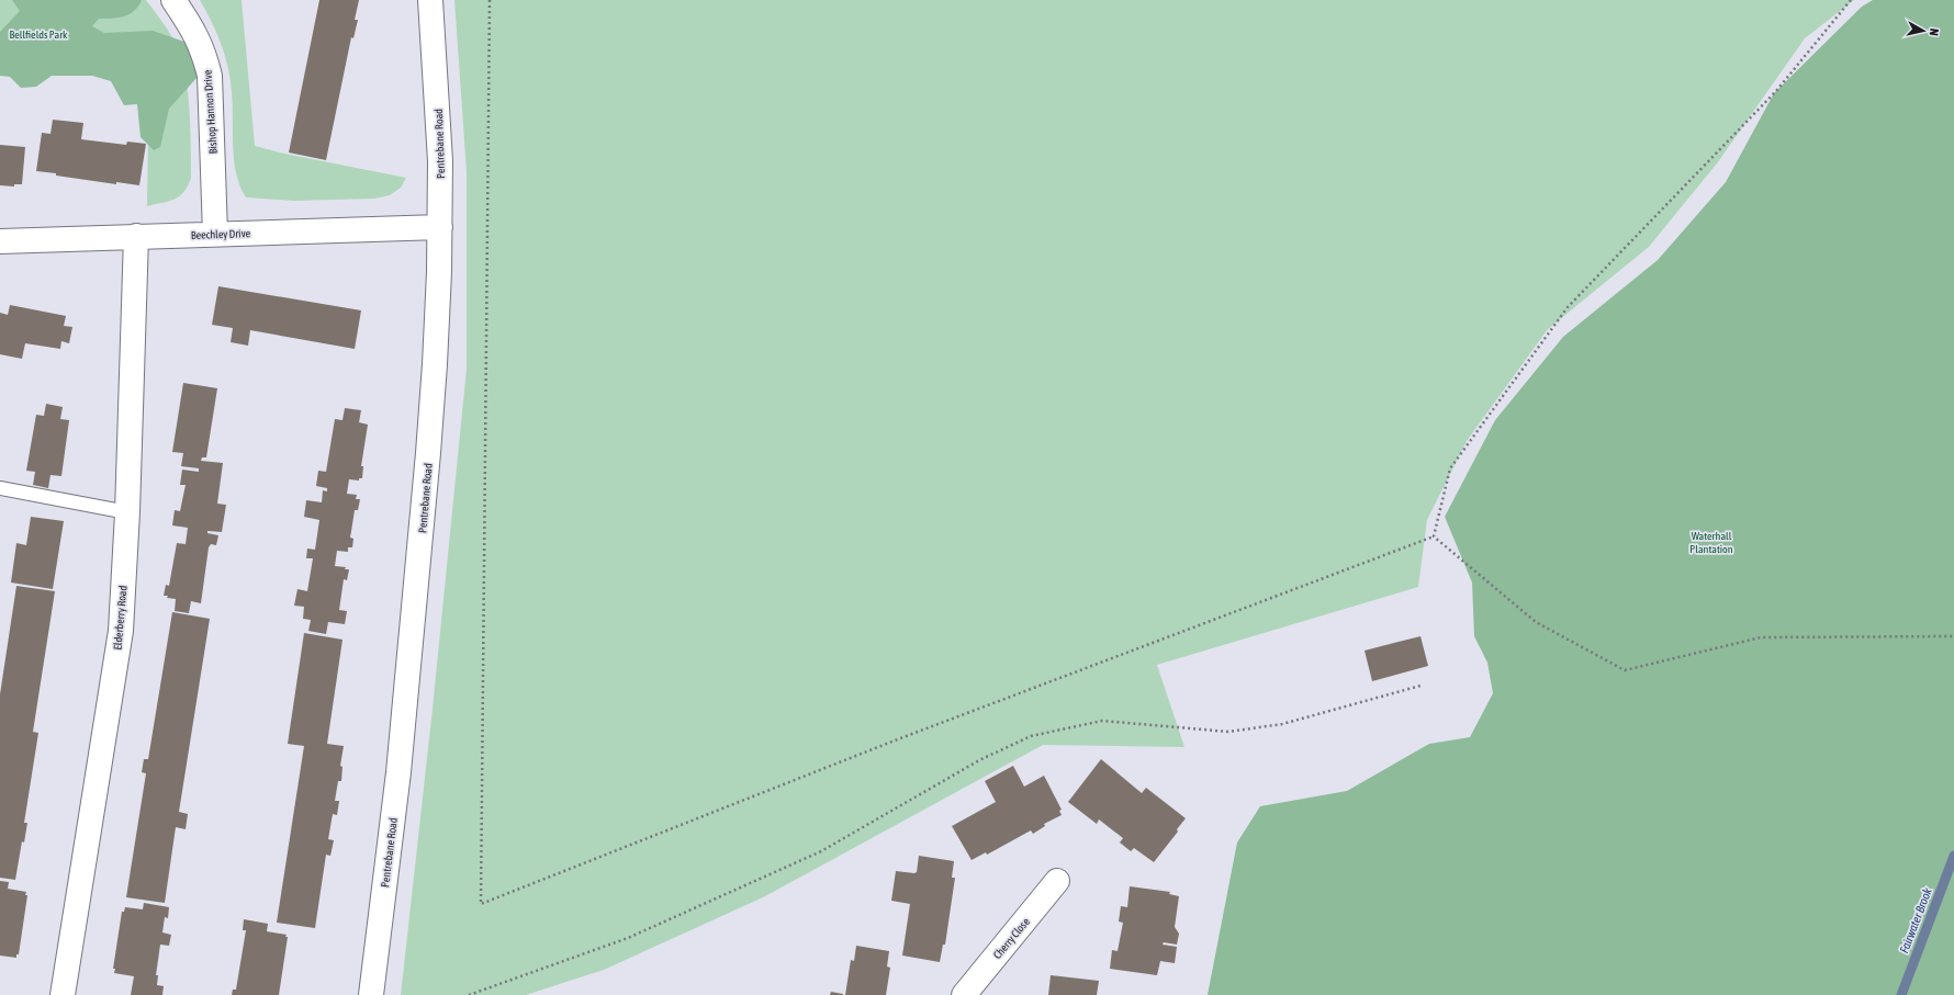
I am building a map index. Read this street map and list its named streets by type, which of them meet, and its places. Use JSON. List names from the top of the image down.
{
  "streets": {
    "street": [
      "Bishop Hannon Drive",
      "Pentrebane Road",
      "Beechley Drive",
      "Elderberry Road",
      "Cherry Close"
    ]
  },
  "crossings": [
    ["Bishop Hannon Drive", "Beechley Drive"],
    ["Pentrebane Road", "Beechley Drive"],
    ["Beechley Drive", "Elderberry Road"]
  ],
  "water": ["Fairwater Brook"],
  "parks": ["Bellfields Park", "Waterhall Plantation"],
  "north": "right"
}
